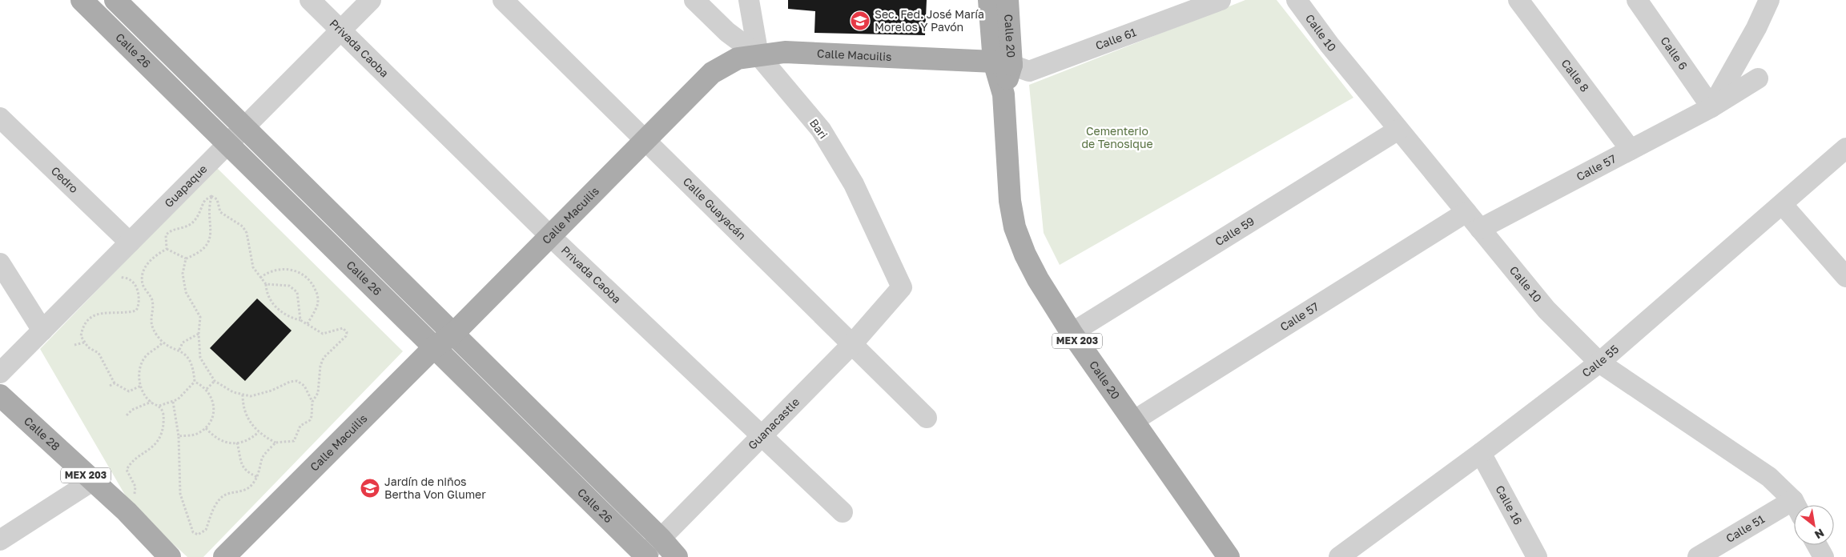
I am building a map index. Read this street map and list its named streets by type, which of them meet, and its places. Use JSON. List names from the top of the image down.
{
  "streets": {
    "main road": [
      "Calle 20",
      "Calle 26",
      "Calle Macuilis",
      "MEX 203",
      "Calle 28"
    ],
    "street": [
      "Calle 10",
      "Calle 61",
      "Privada Caoba",
      "Calle 6",
      "Calle 8",
      "Bari",
      "Calle 57",
      "Cedro",
      "Guapaque",
      "Calle Guayacán",
      "Calle 59",
      "Calle 55",
      "Guanacastle",
      "Calle 16",
      "Calle 51"
    ]
  },
  "crossings": [
    ["Calle 10", "Calle 57"],
    ["Calle 10", "Calle 59"],
    ["Calle 10", "Calle 55"],
    ["Calle 20", "Calle 61"],
    ["Calle 20", "Calle Macuilis"],
    ["Calle 20", "Calle 57"],
    ["Calle 20", "Calle 59"],
    ["Calle 61", "Calle Macuilis"],
    ["Privada Caoba", "Calle Macuilis"],
    ["Privada Caoba", "Guapaque"],
    ["Privada Caoba", "Guanacastle"],
    ["Calle 26", "Calle Macuilis"],
    ["Calle 26", "Guapaque"],
    ["Calle 26", "Guanacastle"],
    ["Calle 6", "Calle 57"],
    ["Calle Macuilis", "Bari"],
    ["Calle Macuilis", "Calle Guayacán"],
    ["Calle 8", "Calle 57"],
    ["Bari", "Guanacastle"],
    ["Cedro", "Guapaque"],
    ["Calle Guayacán", "Guanacastle"],
    ["Calle 55", "Calle 16"]
  ],
  "parks": ["Cementerio de Tenosique"],
  "places": {
    "school or university": ["Sec. Fed. José María Morelos Y Pavón", "Jardín de niños Bertha Von Glumer"]
  },
  "north": "bottom right"
}
